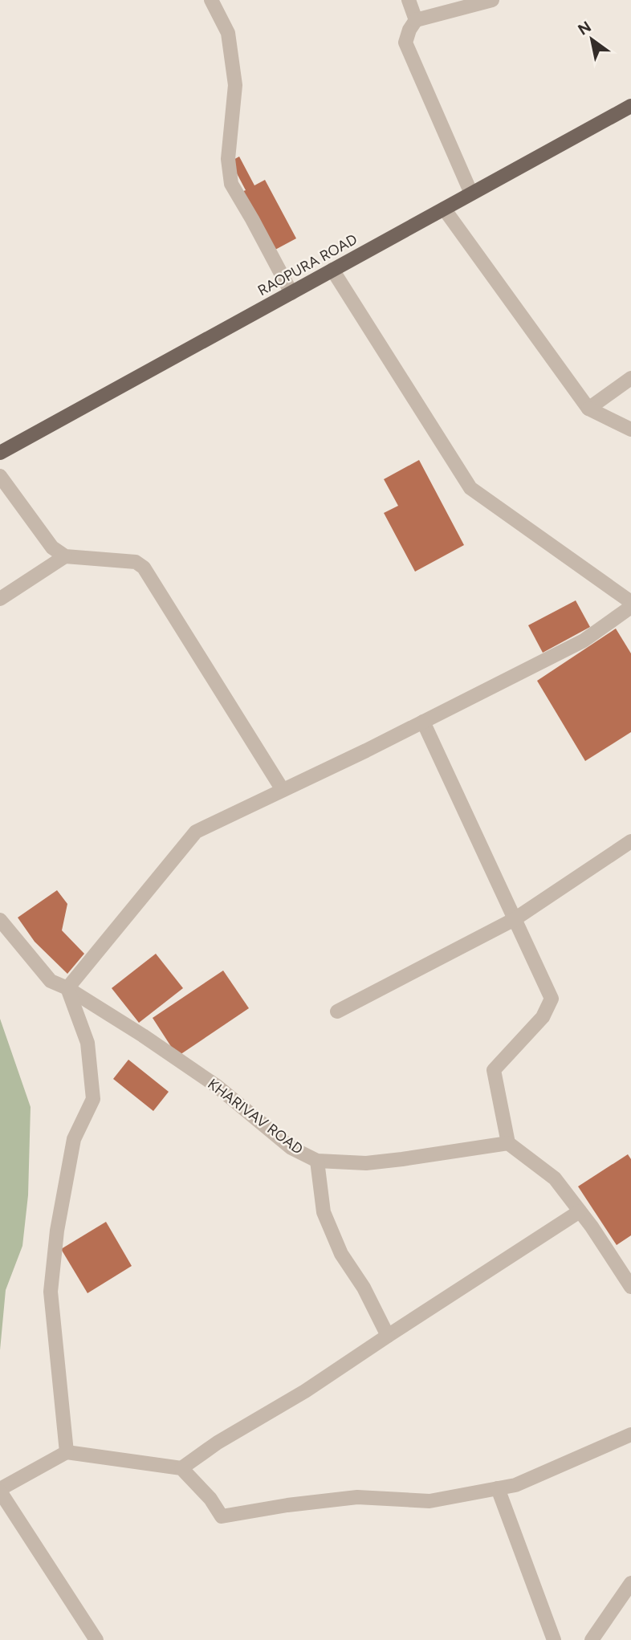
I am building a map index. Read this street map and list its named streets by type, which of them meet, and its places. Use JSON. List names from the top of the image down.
{
  "streets": {
    "main road": ["RAOPURA ROAD"],
    "street": ["KHARIVAV ROAD"]
  },
  "north": "top left"
}
